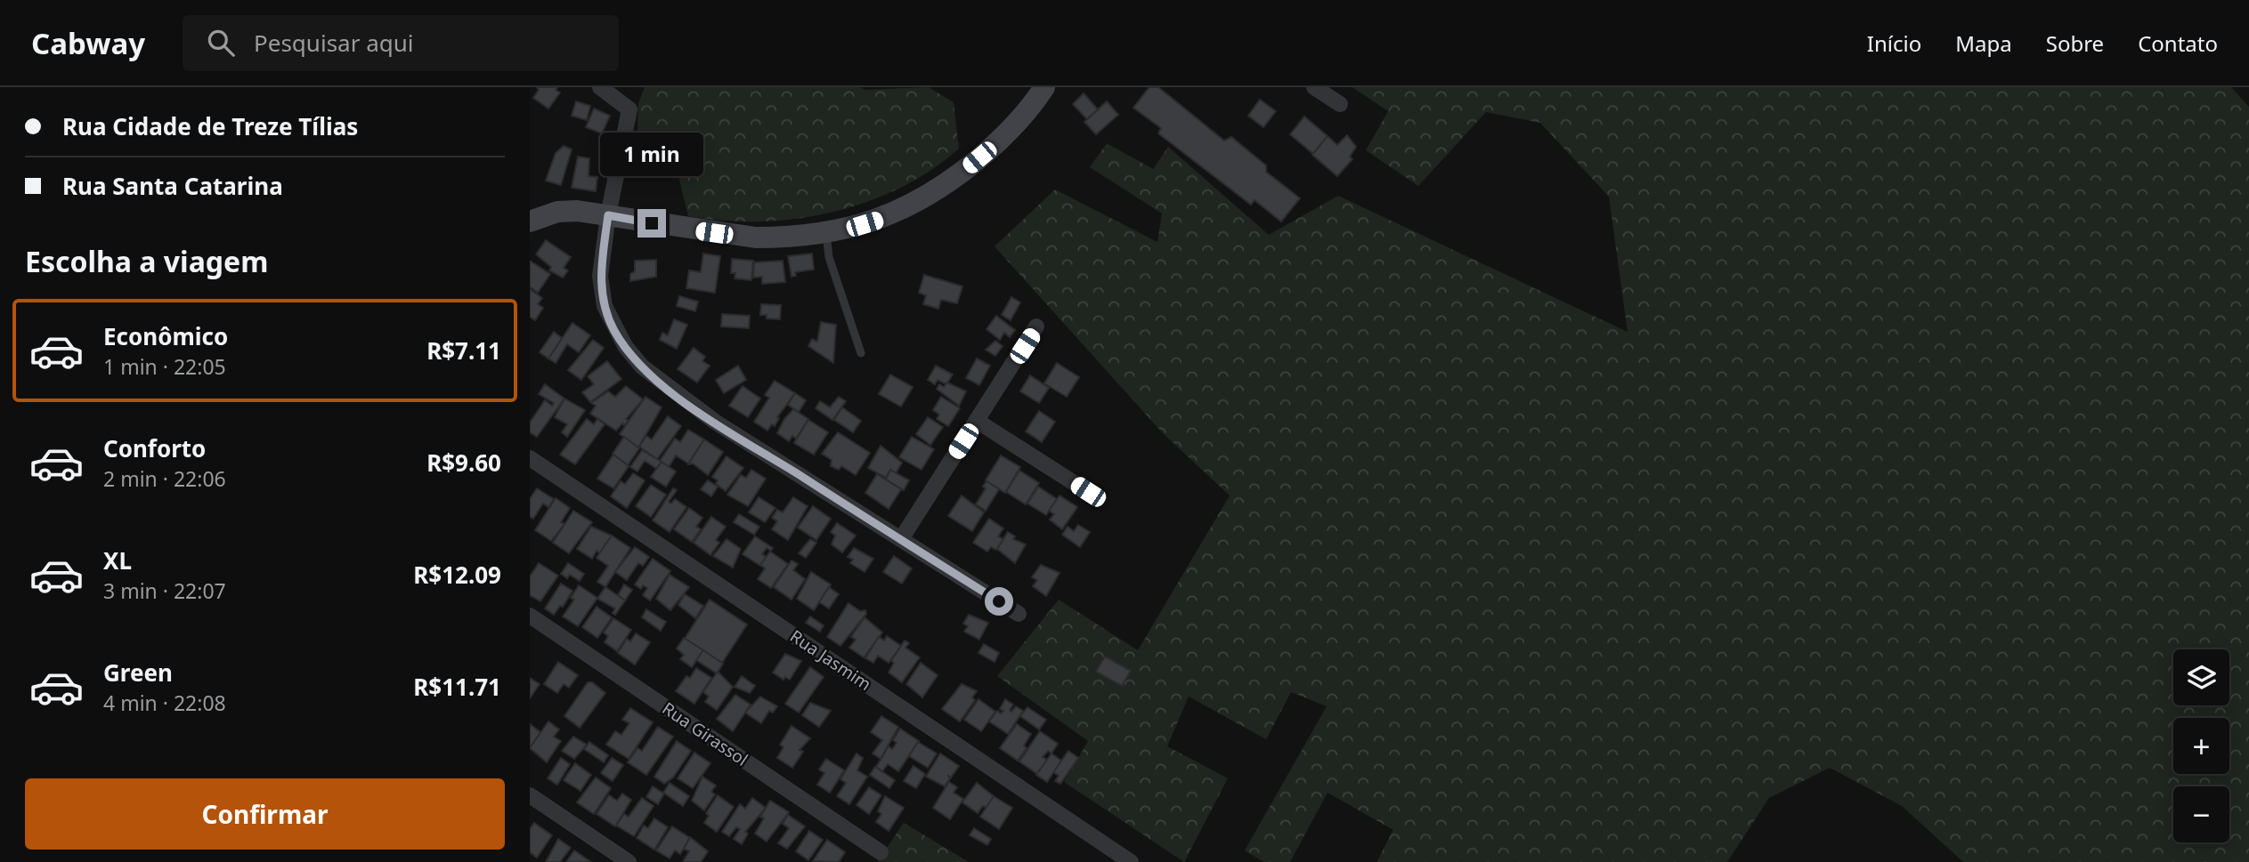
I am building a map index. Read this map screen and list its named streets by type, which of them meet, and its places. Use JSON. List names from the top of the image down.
{
  "streets": {
    "street": ["Rua Jasmim", "Rua Girassol"]
  },
  "page": {
    "header": "Cabway",
    "search": "Pesquisar aqui",
    "nav": [
      "Início",
      "Mapa",
      "Sobre",
      "Contato"
    ],
    "banner": ["Rua Cidade de Treze Tílias", "Rua Santa Catarina"],
    "bubble": "1 min",
    "heading": "Escolha a viagem",
    "list": [
      {
        "name": "Econômico",
        "note": "1 min · 22:05",
        "value": "R$7.11"
      },
      {
        "name": "Conforto",
        "note": "2 min · 22:06",
        "value": "R$9.60"
      },
      {
        "name": "XL",
        "note": "3 min · 22:07",
        "value": "R$12.09"
      },
      {
        "name": "Green",
        "note": "4 min · 22:08",
        "value": "R$11.71"
      }
    ],
    "map_buttons": ["+", "−"],
    "buttons": "Confirmar"
  }
}
